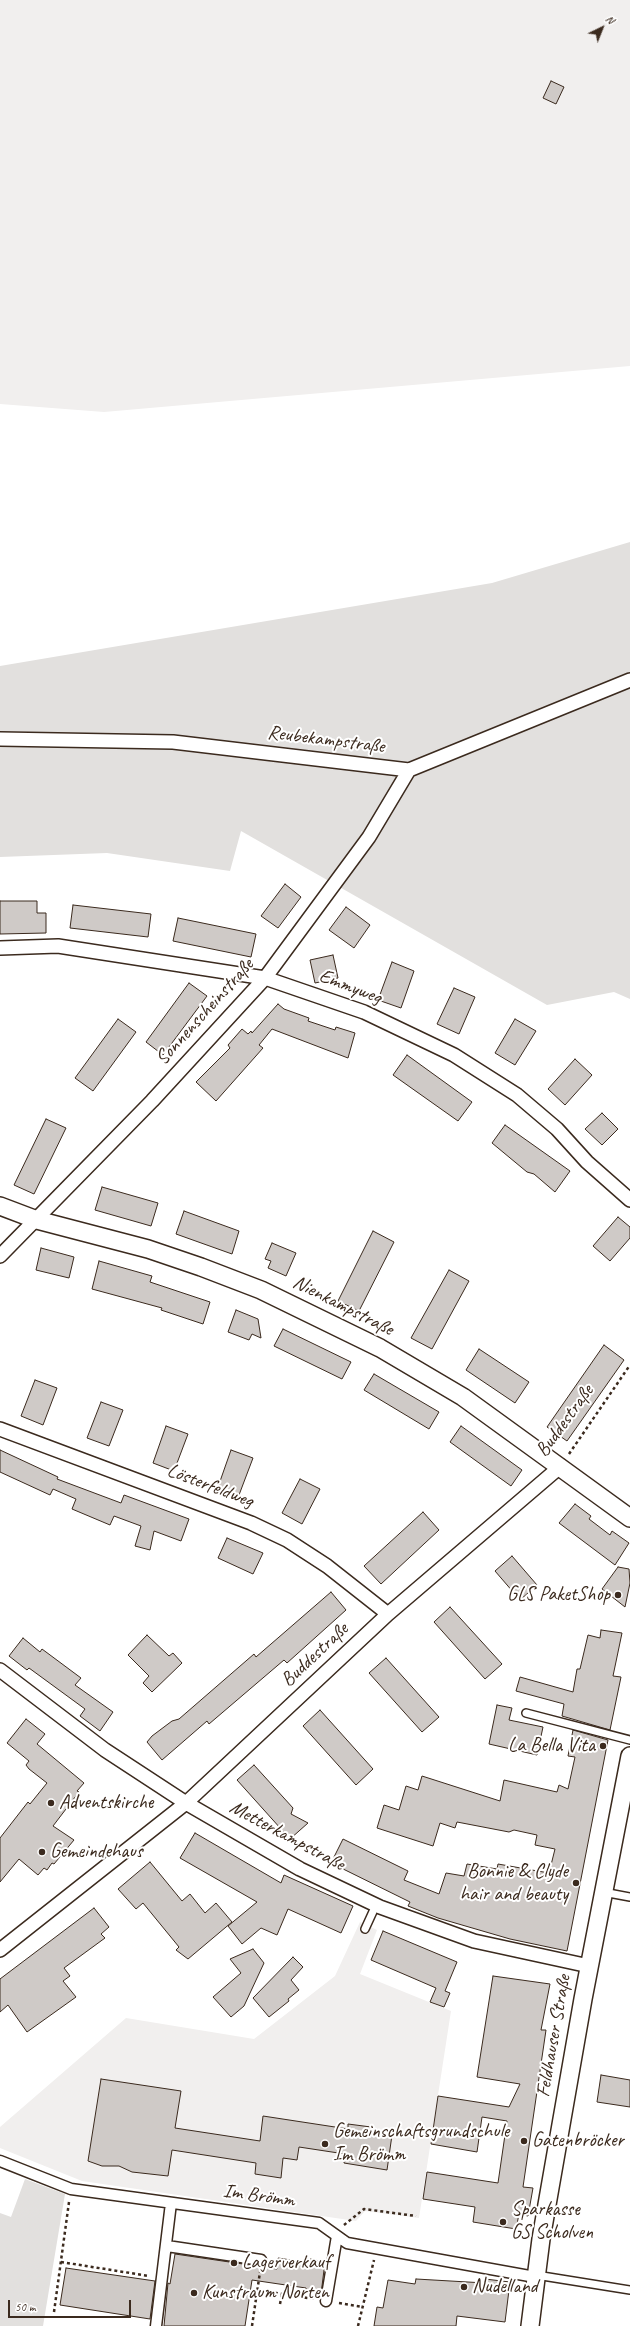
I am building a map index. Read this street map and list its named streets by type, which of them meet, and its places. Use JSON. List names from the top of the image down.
{
  "streets": {
    "street": [
      "Reubekampstraße",
      "Emmyweg",
      "Sonnenscheinstraße",
      "Nienkampstraße",
      "Buddestraße",
      "Lösterfeldweg",
      "Metterkampstraße",
      "Feldhauser Straße",
      "Im Brömm"
    ]
  },
  "crossings": [
    ["Reubekampstraße", "Sonnenscheinstraße"],
    ["Emmyweg", "Sonnenscheinstraße"],
    ["Sonnenscheinstraße", "Nienkampstraße"],
    ["Nienkampstraße", "Buddestraße"],
    ["Buddestraße", "Lösterfeldweg"],
    ["Buddestraße", "Metterkampstraße"],
    ["Metterkampstraße", "Feldhauser Straße"],
    ["Feldhauser Straße", "Im Brömm"]
  ],
  "places": [
    "GLS PaketShop",
    "La Bella Vita",
    "Adventskirche",
    "Gemeindehaus",
    "Bonnie & Clyde hair and beauty",
    "Gatenbröcker",
    "Gemeinschaftsgrundschule Im Brömm",
    "Sparkasse GS Scholven",
    "Lagerverkauf",
    "Nudelland",
    "Kunstraum Norten"
  ],
  "scale_bar": "50 m",
  "north": "top right"
}
